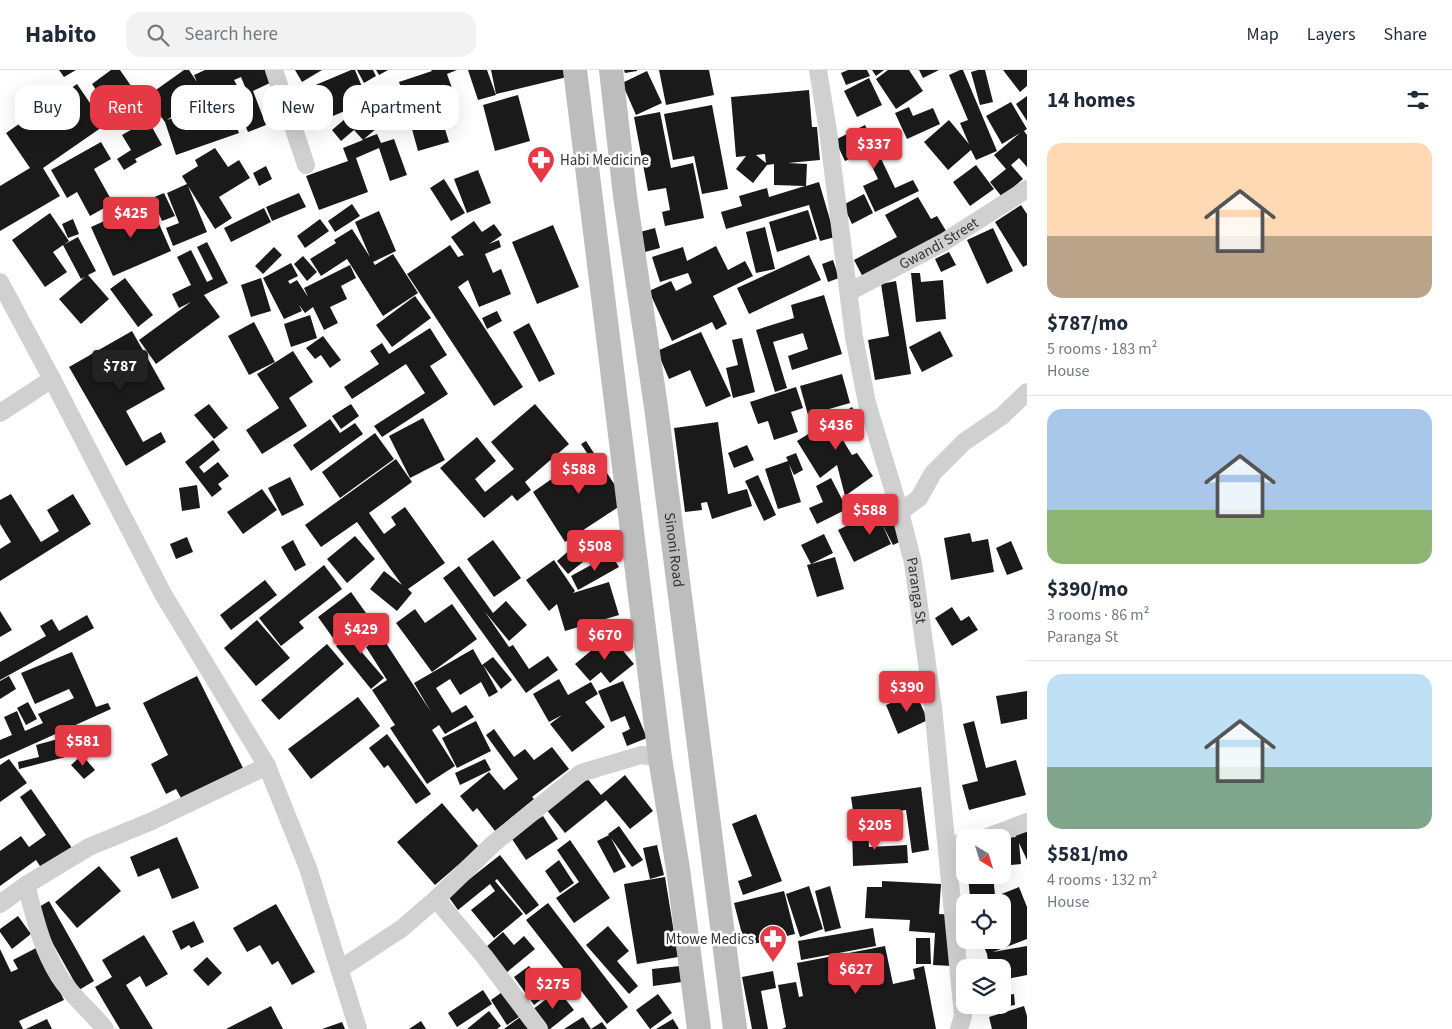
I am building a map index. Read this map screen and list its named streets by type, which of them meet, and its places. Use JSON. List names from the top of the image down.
{
  "streets": {
    "street": ["Gwandi Street", "Sinoni Road", "Paranga St"]
  },
  "crossings": [
    ["Gwandi Street", "Paranga St"]
  ],
  "places": {
    "pharmacy": ["Habi Medicine", "Mtowe Medics"]
  },
  "north": "bottom right",
  "page": {
    "header": "Habito",
    "search": "Search here",
    "nav": ["Map", "Layers", "Share"],
    "heading": "14 homes",
    "chip": [
      "Buy",
      "Rent",
      "Filters",
      "New",
      "Apartment"
    ],
    "price": [
      "$337",
      "$425",
      "$787",
      "$436",
      "$588",
      "$588",
      "$508",
      "$429",
      "$670",
      "$390",
      "$581",
      "$205",
      "$627",
      "$275"
    ],
    "list": [
      {
        "name": "$787/mo",
        "note": "5 rooms · 183 m² · House"
      },
      {
        "name": "$390/mo",
        "note": "3 rooms · 86 m² · Paranga St"
      },
      {
        "name": "$581/mo",
        "note": "4 rooms · 132 m² · House"
      }
    ]
  }
}
